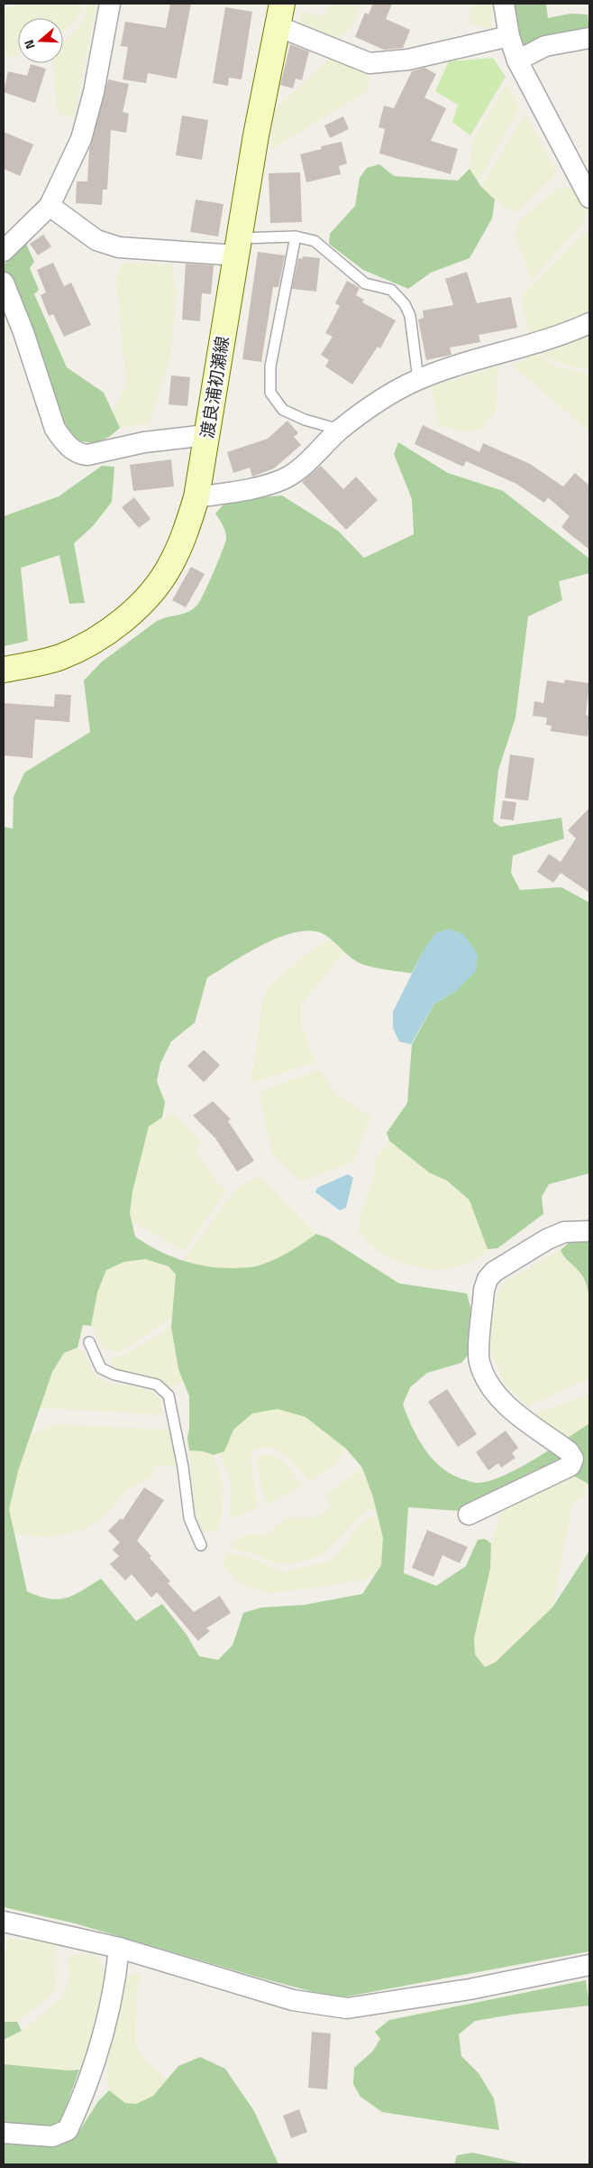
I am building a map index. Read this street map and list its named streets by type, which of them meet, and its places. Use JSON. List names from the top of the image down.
{
  "streets": {
    "main road": ["渡良浦初瀬線"]
  },
  "north": "left"
}
